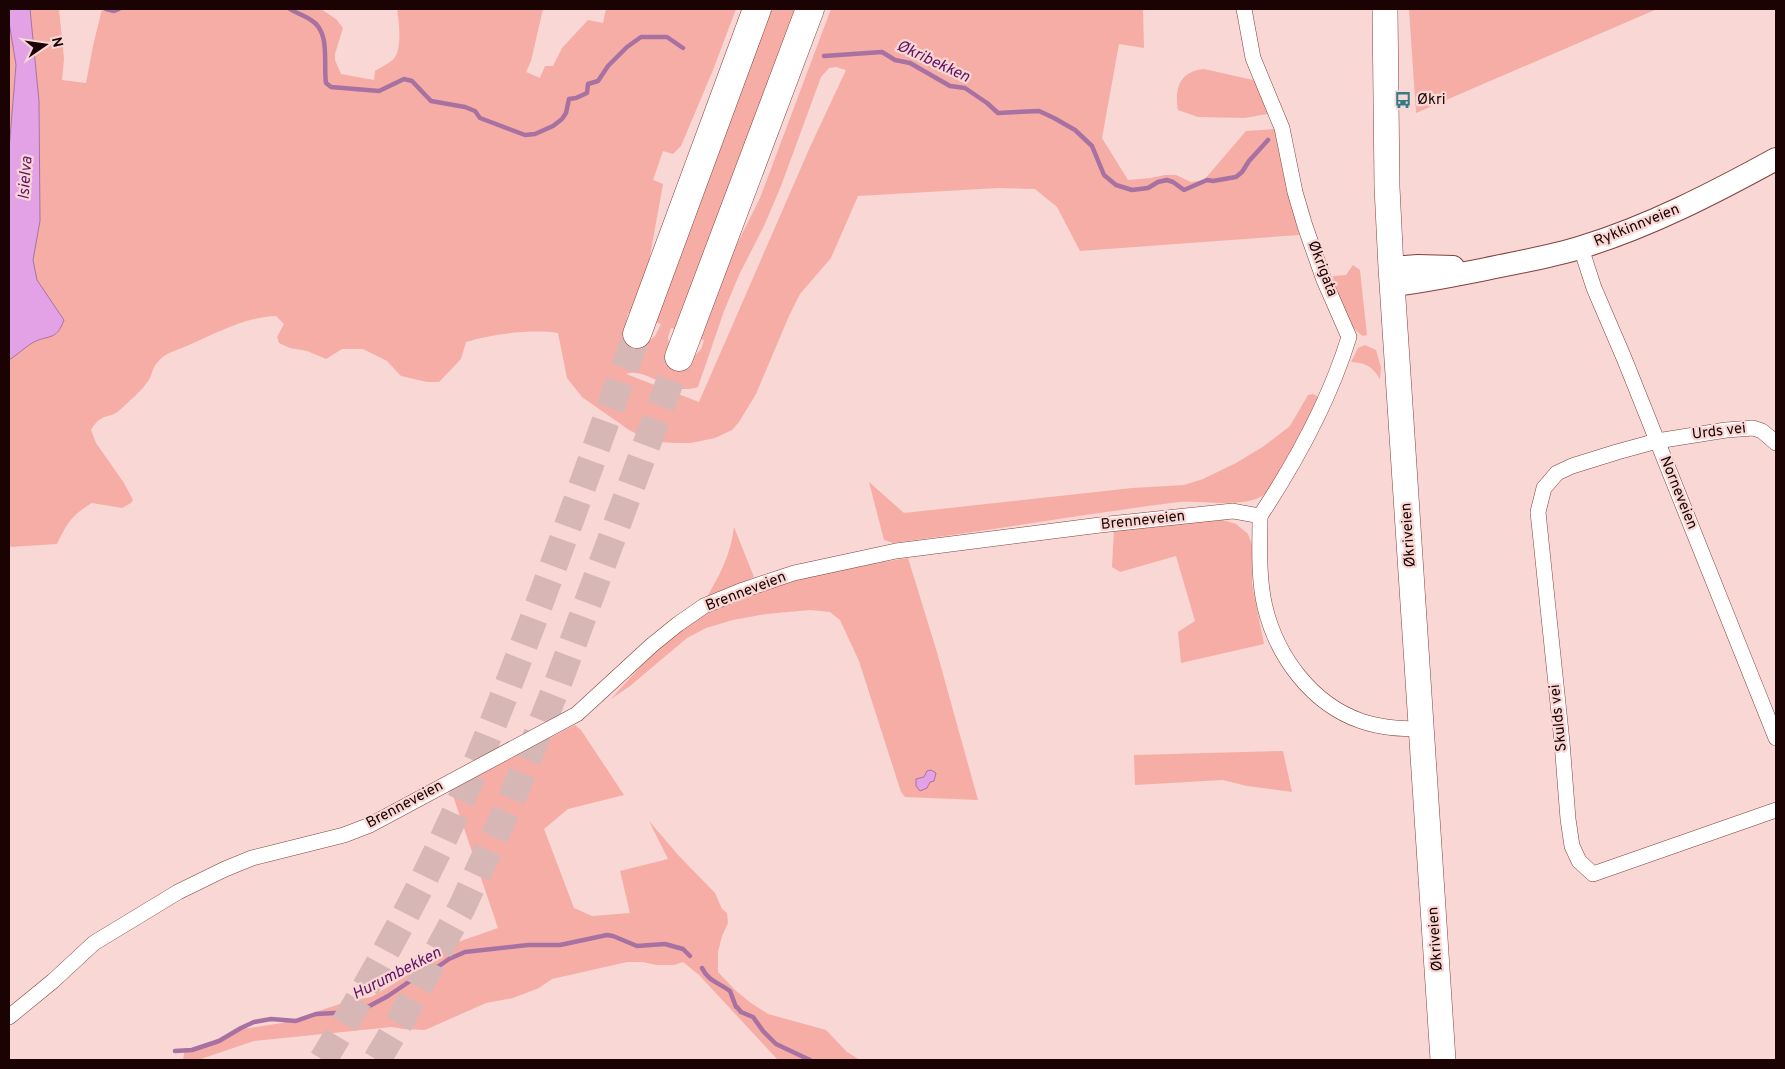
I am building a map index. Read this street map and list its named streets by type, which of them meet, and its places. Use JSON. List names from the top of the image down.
{
  "streets": {
    "main road": ["Økriveien"],
    "street": [
      "Rykkinnveien",
      "Økrigata",
      "Urds vei",
      "Norneveien",
      "Brenneveien",
      "Skulds vei"
    ]
  },
  "crossings": [
    ["Rykkinnveien", "Norneveien"],
    ["Rykkinnveien", "Økriveien"],
    ["Økrigata", "Brenneveien"],
    ["Urds vei", "Norneveien"],
    ["Urds vei", "Skulds vei"],
    ["Norneveien", "Skulds vei"]
  ],
  "water": ["Økribekken", "Isielva", "Hurumbekken"],
  "places": {
    "bus stop": ["Økri"]
  },
  "north": "right"
}
